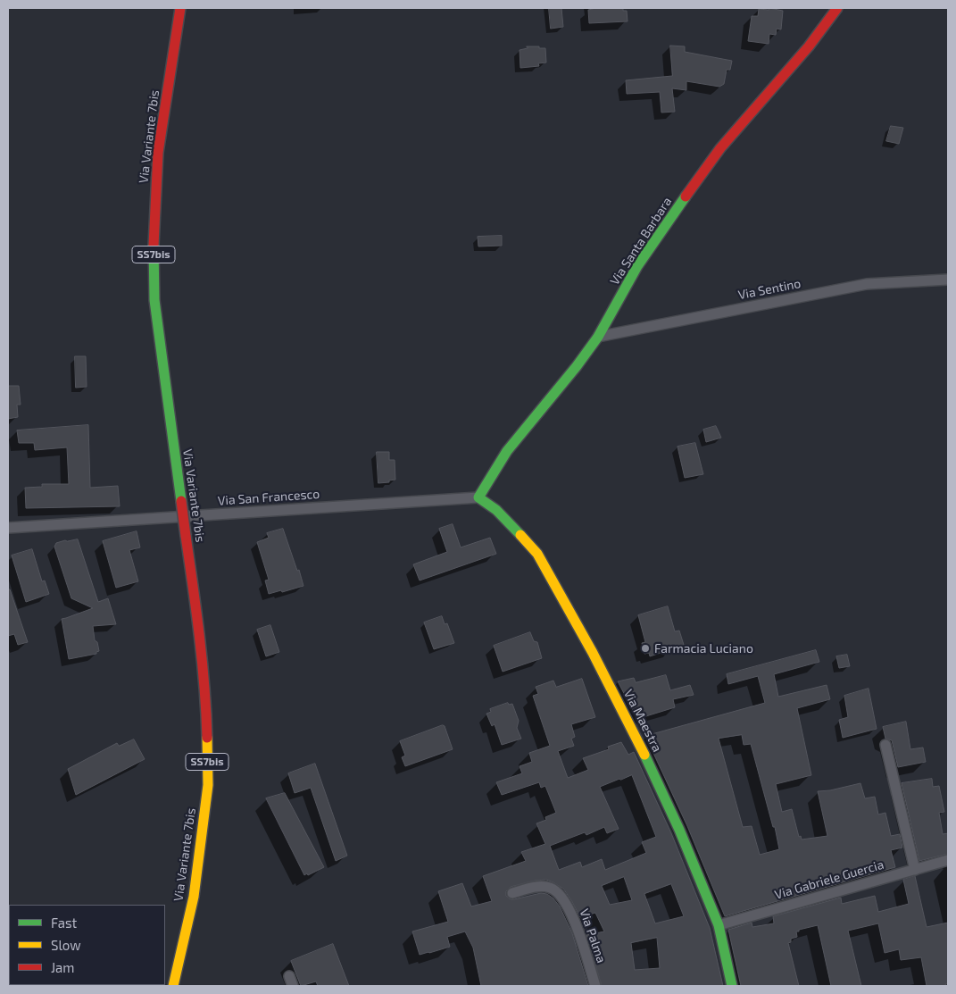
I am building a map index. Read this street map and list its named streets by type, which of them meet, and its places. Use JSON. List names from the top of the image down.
{
  "streets": {
    "street": [
      "Via Variante 7bis",
      "Via Santa Barbara",
      "SS7bis",
      "Via Sentino",
      "Via San Francesco",
      "Via Maestra",
      "Via Gabriele Guercia",
      "Via Palma"
    ]
  },
  "crossings": [
    ["Via Santa Barbara", "Via Sentino"],
    ["Via Santa Barbara", "Via San Francesco"],
    ["Via Santa Barbara", "Via Maestra"],
    ["Via San Francesco", "Via Maestra"],
    ["Via Maestra", "Via Gabriele Guercia"]
  ],
  "places": ["Farmacia Luciano"],
  "legend": ["Fast", "Slow", "Jam"]
}
